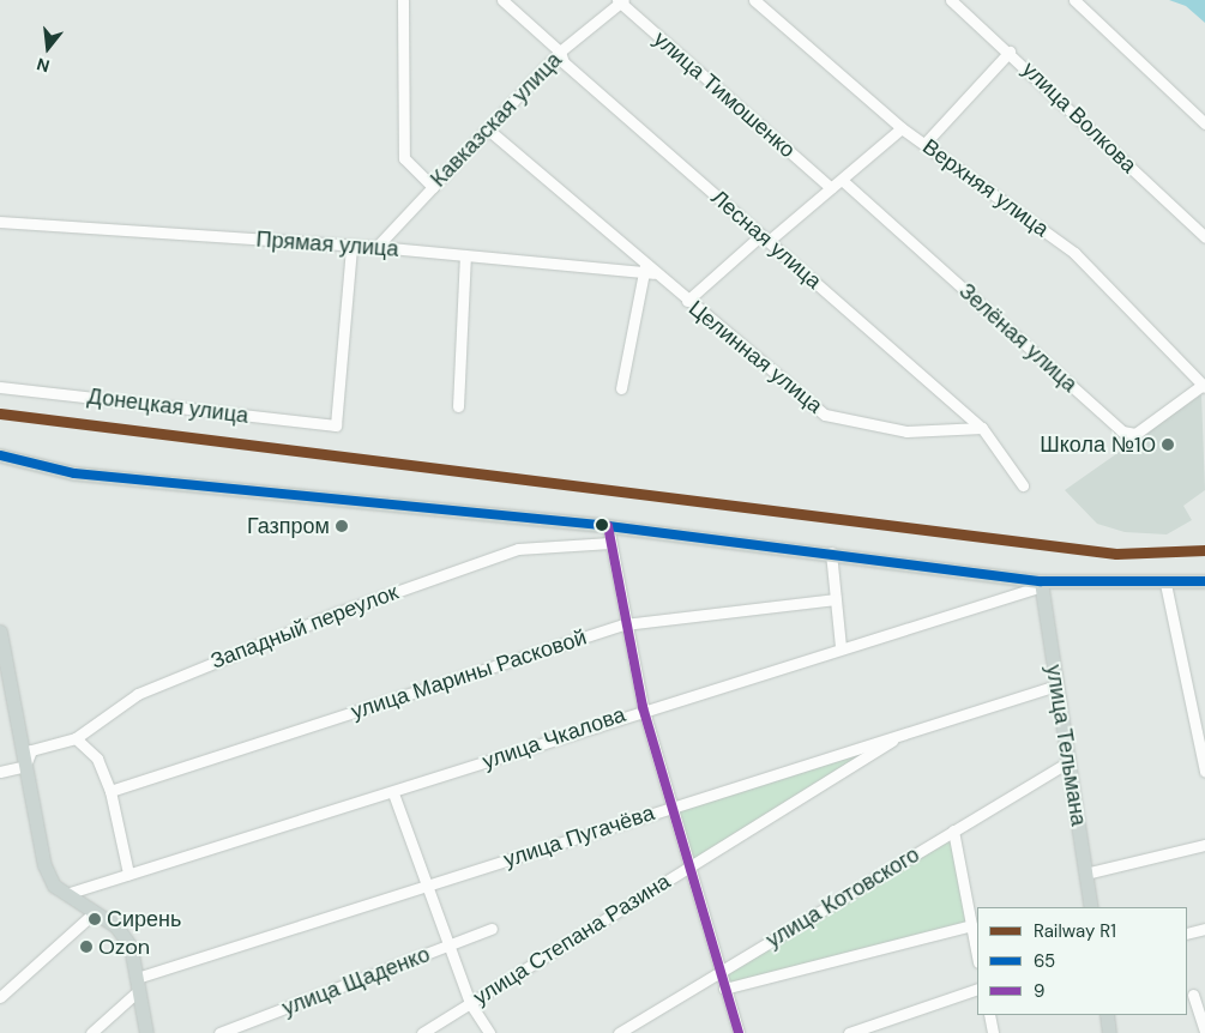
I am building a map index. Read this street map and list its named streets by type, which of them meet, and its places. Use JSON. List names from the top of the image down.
{
  "streets": {
    "main road": ["улица Тельмана"],
    "street": [
      "улица Тимошенко",
      "улица Волкова",
      "Кавказская улица",
      "Верхняя улица",
      "Лесная улица",
      "Прямая улица",
      "Зелёная улица",
      "Целинная улица",
      "Донецкая улица",
      "Западный переулок",
      "улица Марины Расковой",
      "улица Чкалова",
      "улица Пугачёва",
      "улица Котовского",
      "улица Степана Разина",
      "улица Щаденко"
    ]
  },
  "crossings": [
    ["улица Тимошенко", "Кавказская улица"],
    ["Кавказская улица", "Лесная улица"],
    ["Кавказская улица", "Прямая улица"],
    ["Кавказская улица", "Целинная улица"],
    ["Верхняя улица", "Зелёная улица"],
    ["Лесная улица", "Целинная улица"],
    ["Прямая улица", "Целинная улица"],
    ["Прямая улица", "Донецкая улица"],
    ["улица Чкалова", "улица Тельмана"],
    ["улица Тельмана", "улица Пугачёва"],
    ["улица Тельмана", "улица Котовского"],
    ["улица Пугачёва", "улица Степана Разина"]
  ],
  "places": [
    "Школа №10",
    "Газпром",
    "Сирень",
    "Ozon"
  ],
  "lines": ["rail line R1", "transit line 65", "transit line 9"],
  "legend": ["Railway R1", "65", "9"],
  "north": "bottom"
}
